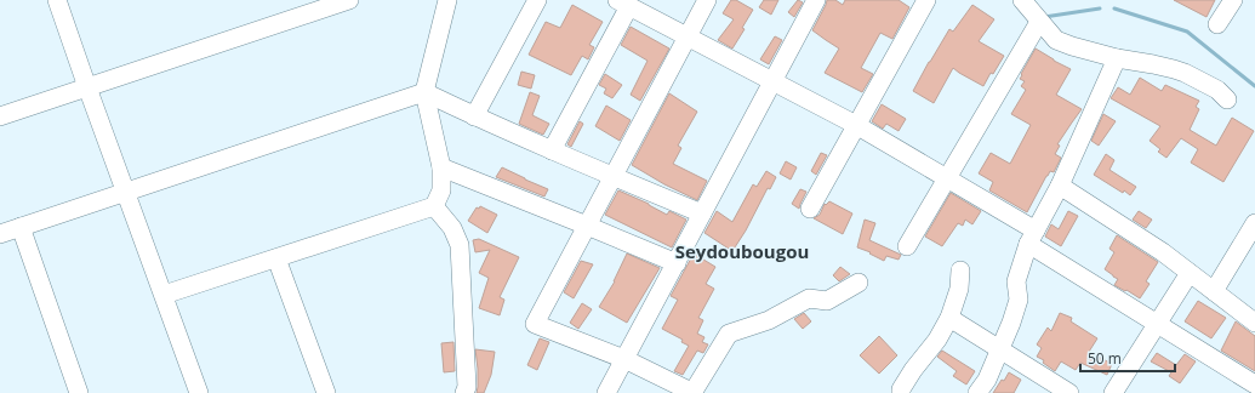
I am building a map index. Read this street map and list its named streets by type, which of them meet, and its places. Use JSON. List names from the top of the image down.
{
  "districts": ["Seydoubougou"],
  "scale_bar": "50 m"
}
